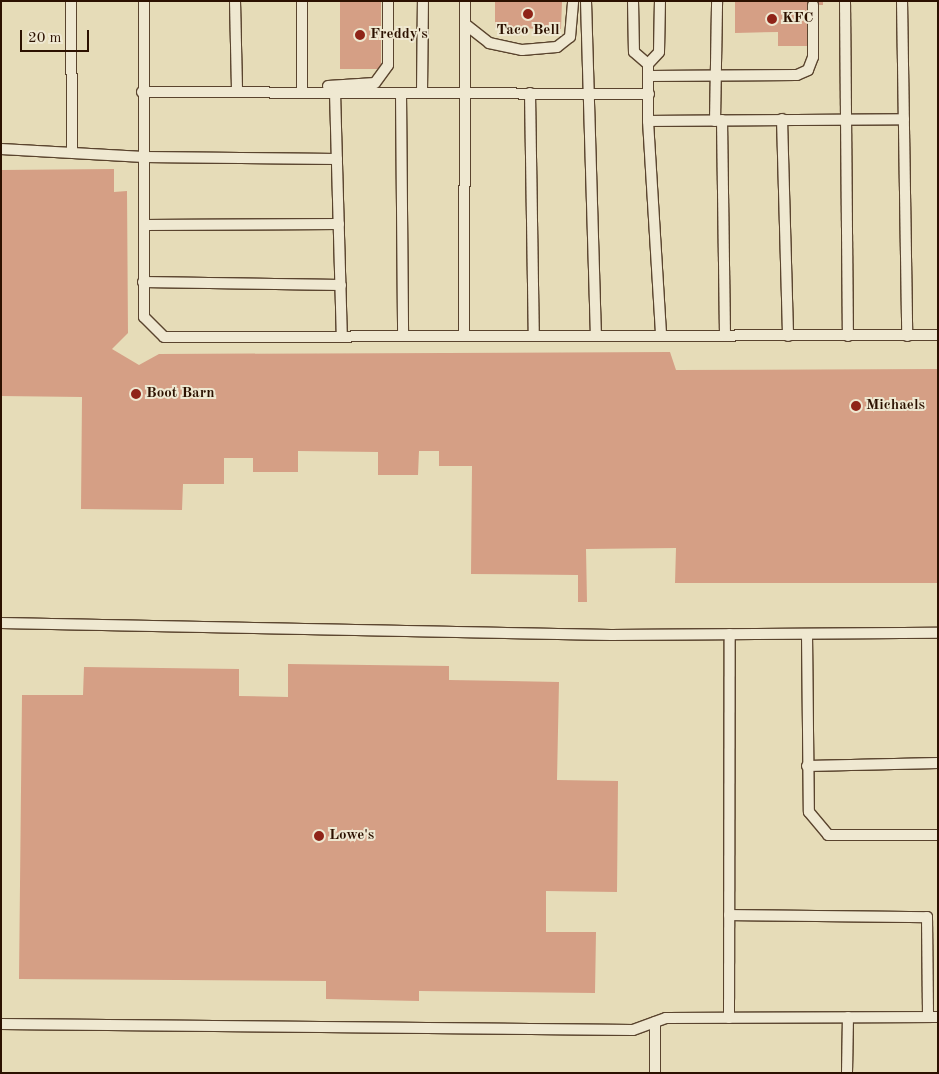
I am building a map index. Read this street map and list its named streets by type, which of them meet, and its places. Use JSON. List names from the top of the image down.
{
  "places": [
    "Taco Bell",
    "KFC",
    "Freddy's",
    "Boot Barn",
    "Michaels",
    "Lowe's"
  ],
  "scale_bar": "20 m"
}
